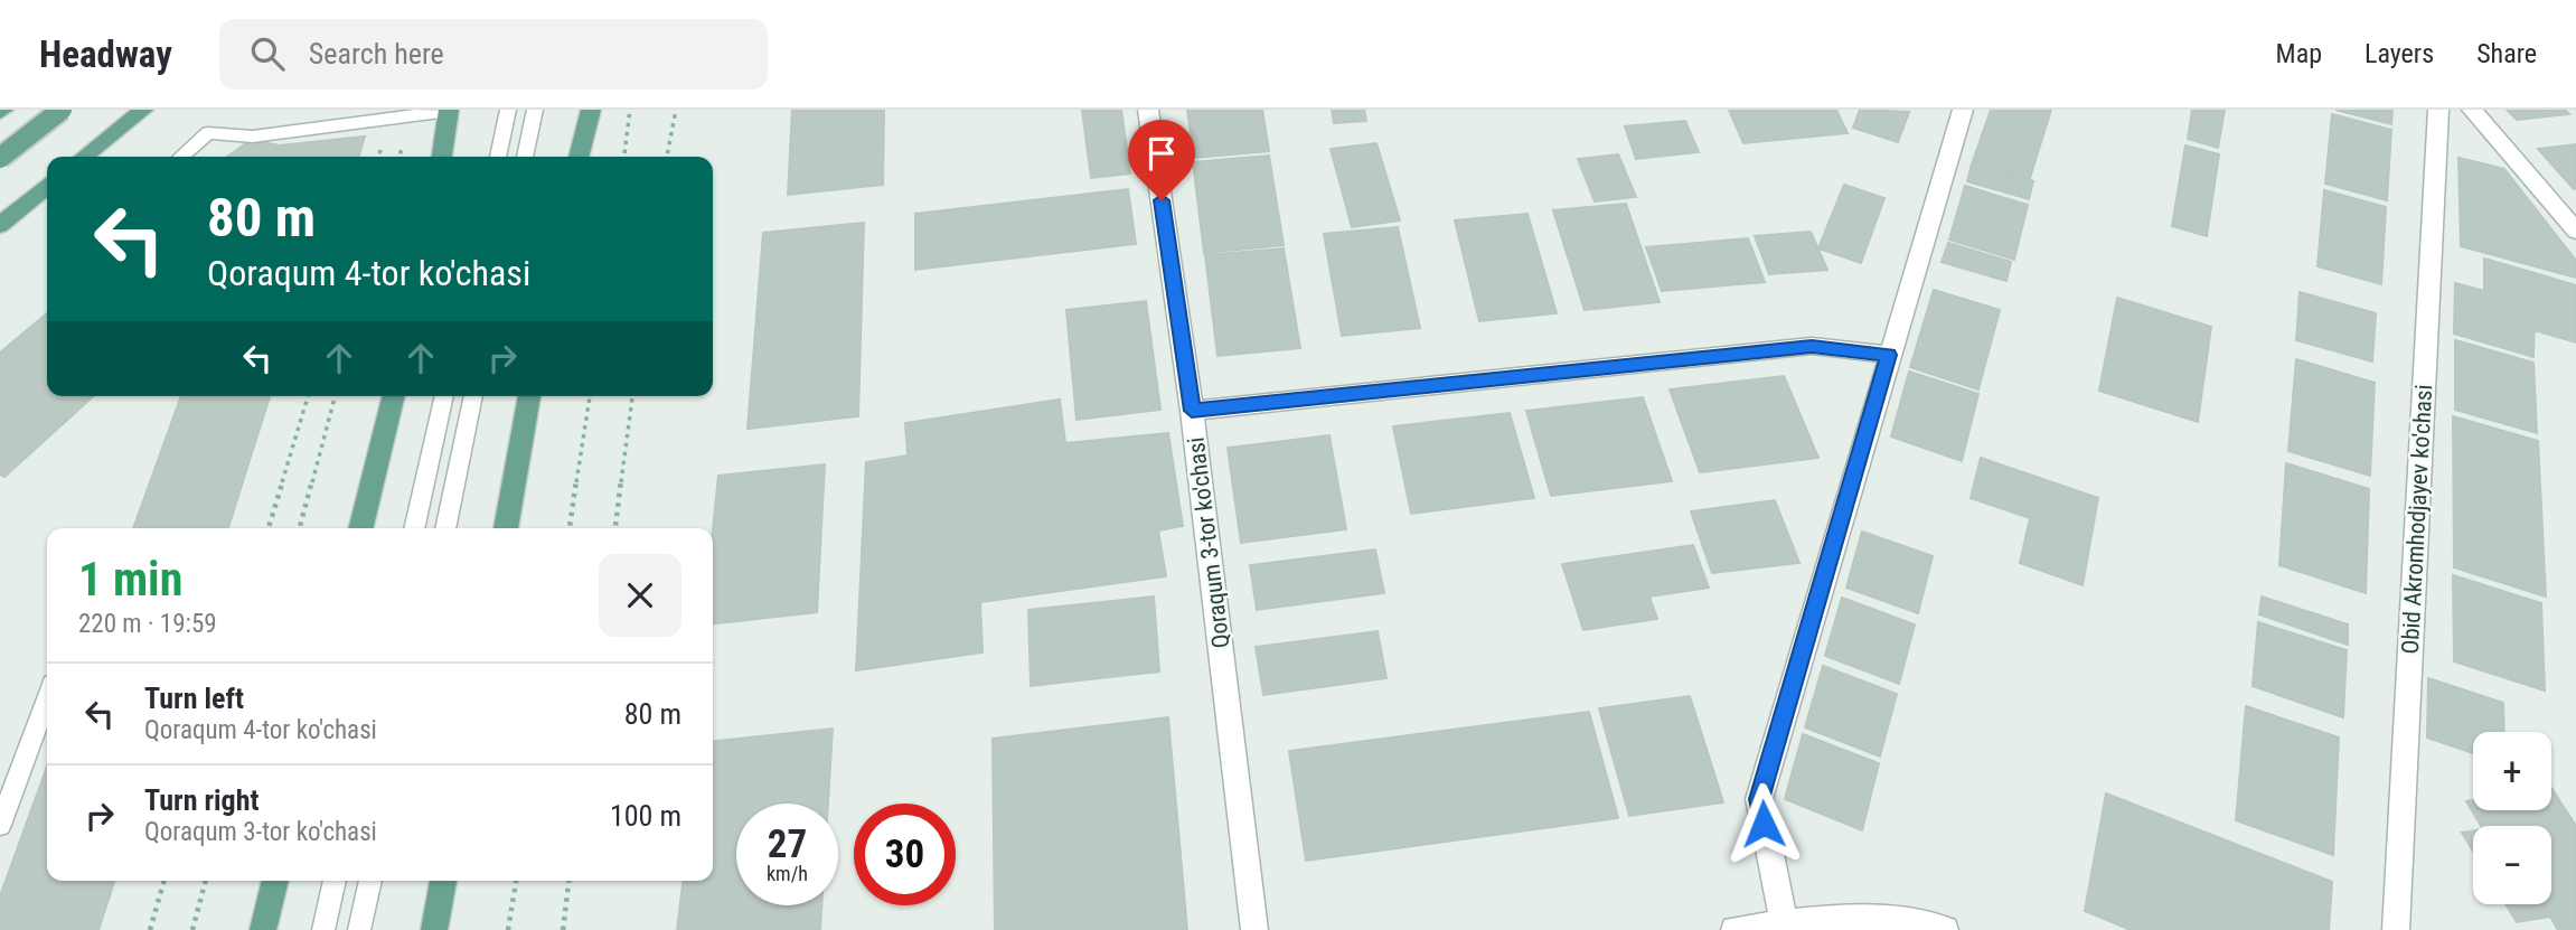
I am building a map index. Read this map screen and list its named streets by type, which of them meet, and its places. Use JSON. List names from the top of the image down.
{
  "streets": {
    "street": ["Obid Akromhodjayev ko'chasi", "Qoraqum 3-tor ko'chasi"]
  },
  "page": {
    "header": "Headway",
    "search": "Search here",
    "nav": ["Map", "Layers", "Share"],
    "turn": ["80 m", "Qoraqum 4-tor ko'chasi"],
    "heading": ["1 min", "220 m · 19:59"],
    "list": [
      {
        "name": "Turn left",
        "note": "Qoraqum 4-tor ko'chasi",
        "value": "80 m"
      },
      {
        "name": "Turn right",
        "note": "Qoraqum 3-tor ko'chasi",
        "value": "100 m"
      }
    ],
    "map_buttons": ["+", "−"],
    "speed": "27 km/h",
    "limit": "30"
  }
}
